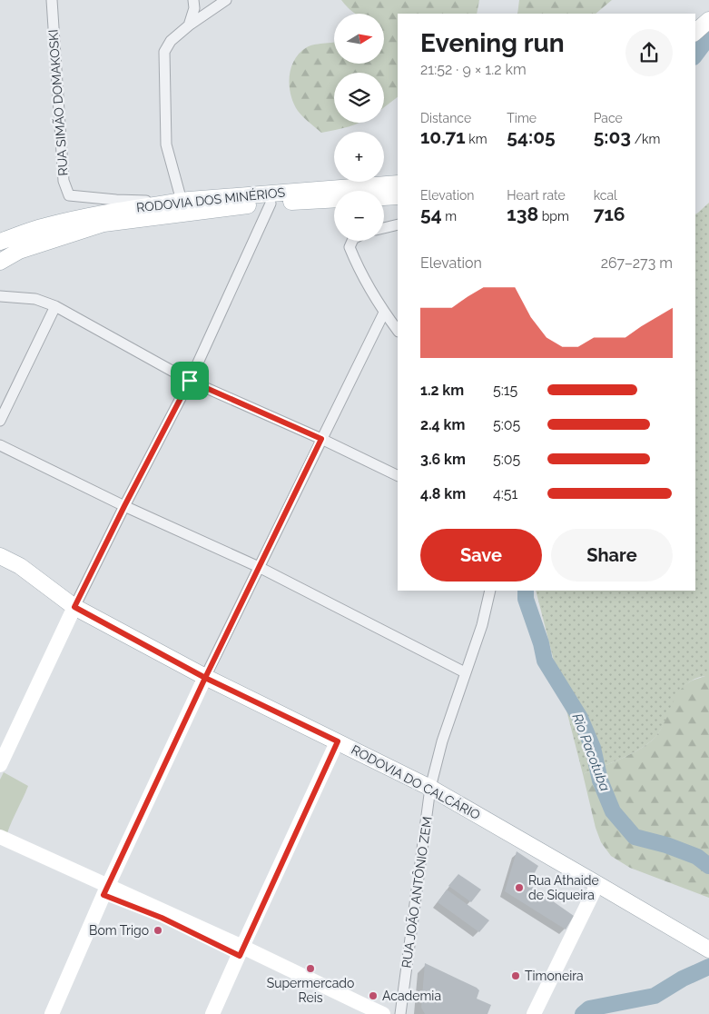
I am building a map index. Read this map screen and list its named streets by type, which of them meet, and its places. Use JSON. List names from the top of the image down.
{
  "streets": {
    "main road": ["RODOVIA DOS MINÉRIOS", "RODOVIA DO CALCÁRIO"],
    "street": ["RUA SIMÃO DOMAKOSKI", "RUA JOÃO ANTÔNIO ZEM"]
  },
  "crossings": [
    ["RUA SIMÃO DOMAKOSKI", "RODOVIA DOS MINÉRIOS"],
    ["RODOVIA DO CALCÁRIO", "RUA JOÃO ANTÔNIO ZEM"]
  ],
  "water": ["Rio Pacotuba"],
  "places": [
    "Rua Athaide de Siqueira",
    "Bom Trigo",
    "Supermercado Reis",
    "Timoneira",
    "Academia"
  ],
  "north": "right",
  "page": {
    "map_buttons": ["+", "−"],
    "heading": ["Evening run", "21:52 · 9 × 1.2 km"],
    "stats": [
      ["Distance", "10.71 km"],
      ["Time", "54:05"],
      ["Pace", "5:03 /km"],
      ["Elevation", "54 m"],
      ["Heart rate", "138 bpm"],
      ["kcal", "716"]
    ],
    "chart": ["Elevation", "267–273 m"],
    "list": [
      {
        "name": "1.2 km",
        "note": "5:15"
      },
      {
        "name": "2.4 km",
        "note": "5:05"
      },
      {
        "name": "3.6 km",
        "note": "5:05"
      },
      {
        "name": "4.8 km",
        "note": "4:51"
      }
    ],
    "buttons": ["Save", "Share"]
  }
}
